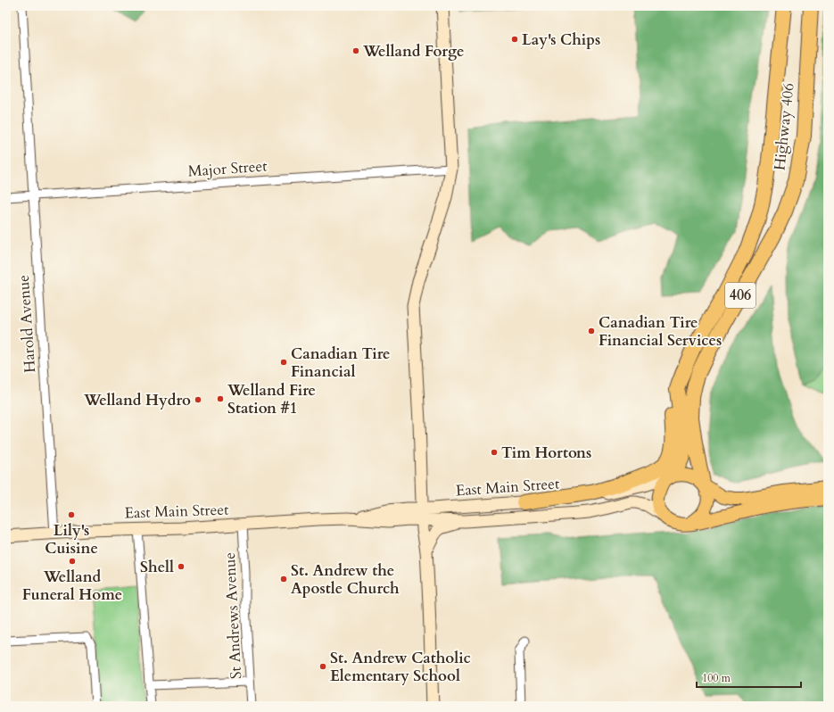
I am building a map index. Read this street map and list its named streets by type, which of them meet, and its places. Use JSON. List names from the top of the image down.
{
  "streets": {
    "highway": ["Highway 406", "406"],
    "main road": ["East Main Street"],
    "street": ["Major Street", "Harold Avenue", "St Andrews Avenue"]
  },
  "crossings": [
    ["Highway 406", "East Main Street"],
    ["Major Street", "Harold Avenue"],
    ["Harold Avenue", "East Main Street"],
    ["East Main Street", "St Andrews Avenue"]
  ],
  "places": [
    "Lay's Chips",
    "Welland Forge",
    "Canadian Tire Financial Services",
    "Canadian Tire Financial",
    "Welland Fire Station #1",
    "Welland Hydro",
    "Tim Hortons",
    "Lily's Cuisine",
    "Welland Funeral Home",
    "Shell",
    "St. Andrew the Apostle Church",
    "St. Andrew Catholic Elementary School"
  ],
  "scale_bar": "100 m"
}
